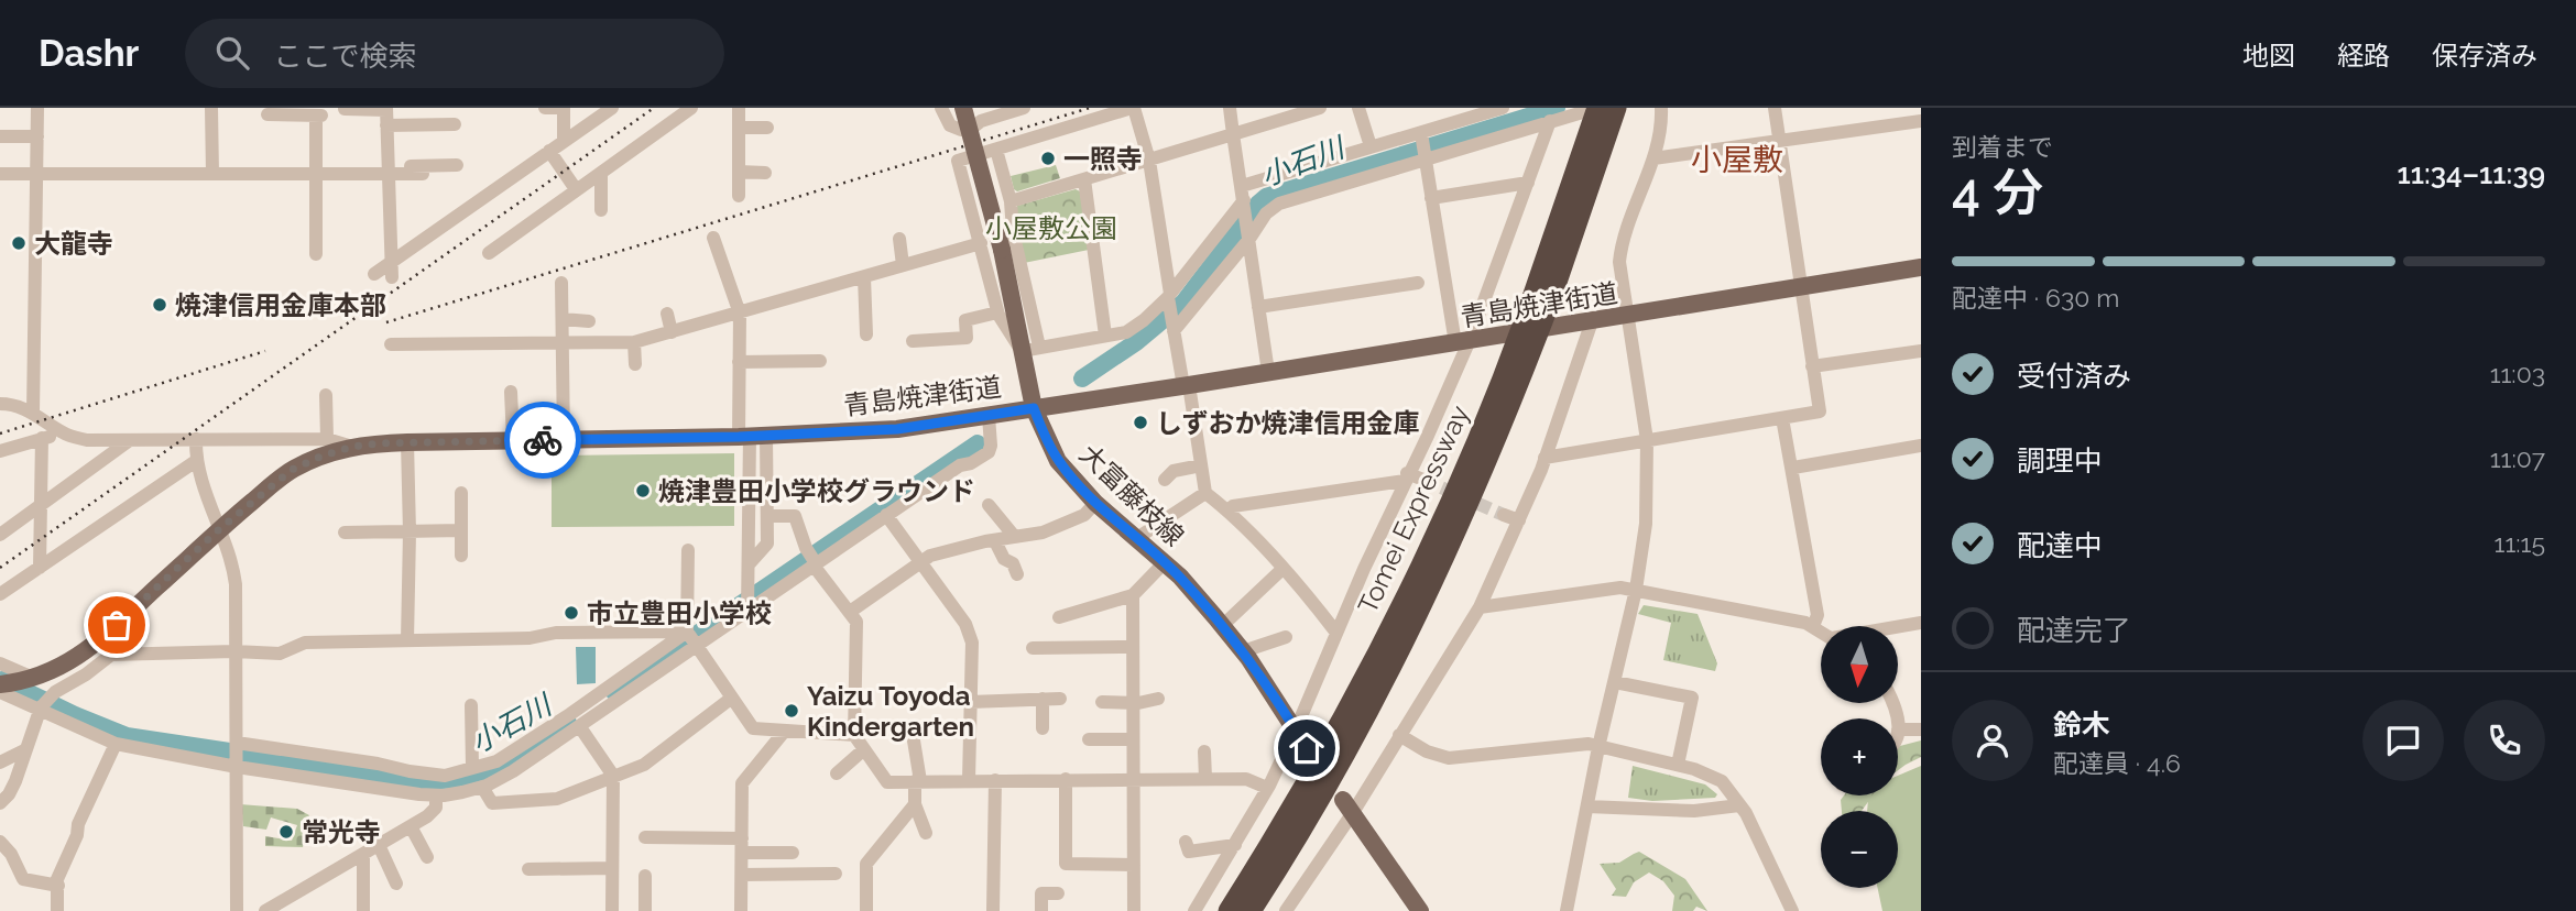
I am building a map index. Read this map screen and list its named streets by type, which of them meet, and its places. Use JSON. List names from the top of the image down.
{
  "streets": {
    "highway": ["Tomei Expressway"],
    "main road": ["青島焼津街道", "大富藤枝線"]
  },
  "crossings": [
    ["青島焼津街道", "大富藤枝線"]
  ],
  "districts": ["小屋敷"],
  "water": ["小石川"],
  "parks": ["小屋敷公園"],
  "places": [
    "一照寺",
    "大龍寺",
    "焼津信用金庫本部",
    "しずおか焼津信用金庫",
    "焼津豊田小学校グラウンド",
    "市立豊田小学校",
    "Yaizu Toyoda Kindergarten",
    "常光寺"
  ],
  "north": "bottom",
  "page": {
    "header": "Dashr",
    "search": "ここで検索",
    "nav": ["地図", "経路", "保存済み"],
    "heading": ["4 分", "到着まで", "11:34–11:39"],
    "panel": ["鈴木", "配達員 · 4.6"],
    "bar": "配達中 · 630 m",
    "list": [
      ["受付済み", "11:03"],
      ["調理中", "11:07"],
      ["配達中", "11:15"],
      "配達完了"
    ],
    "map_buttons": ["+", "−"]
  }
}
